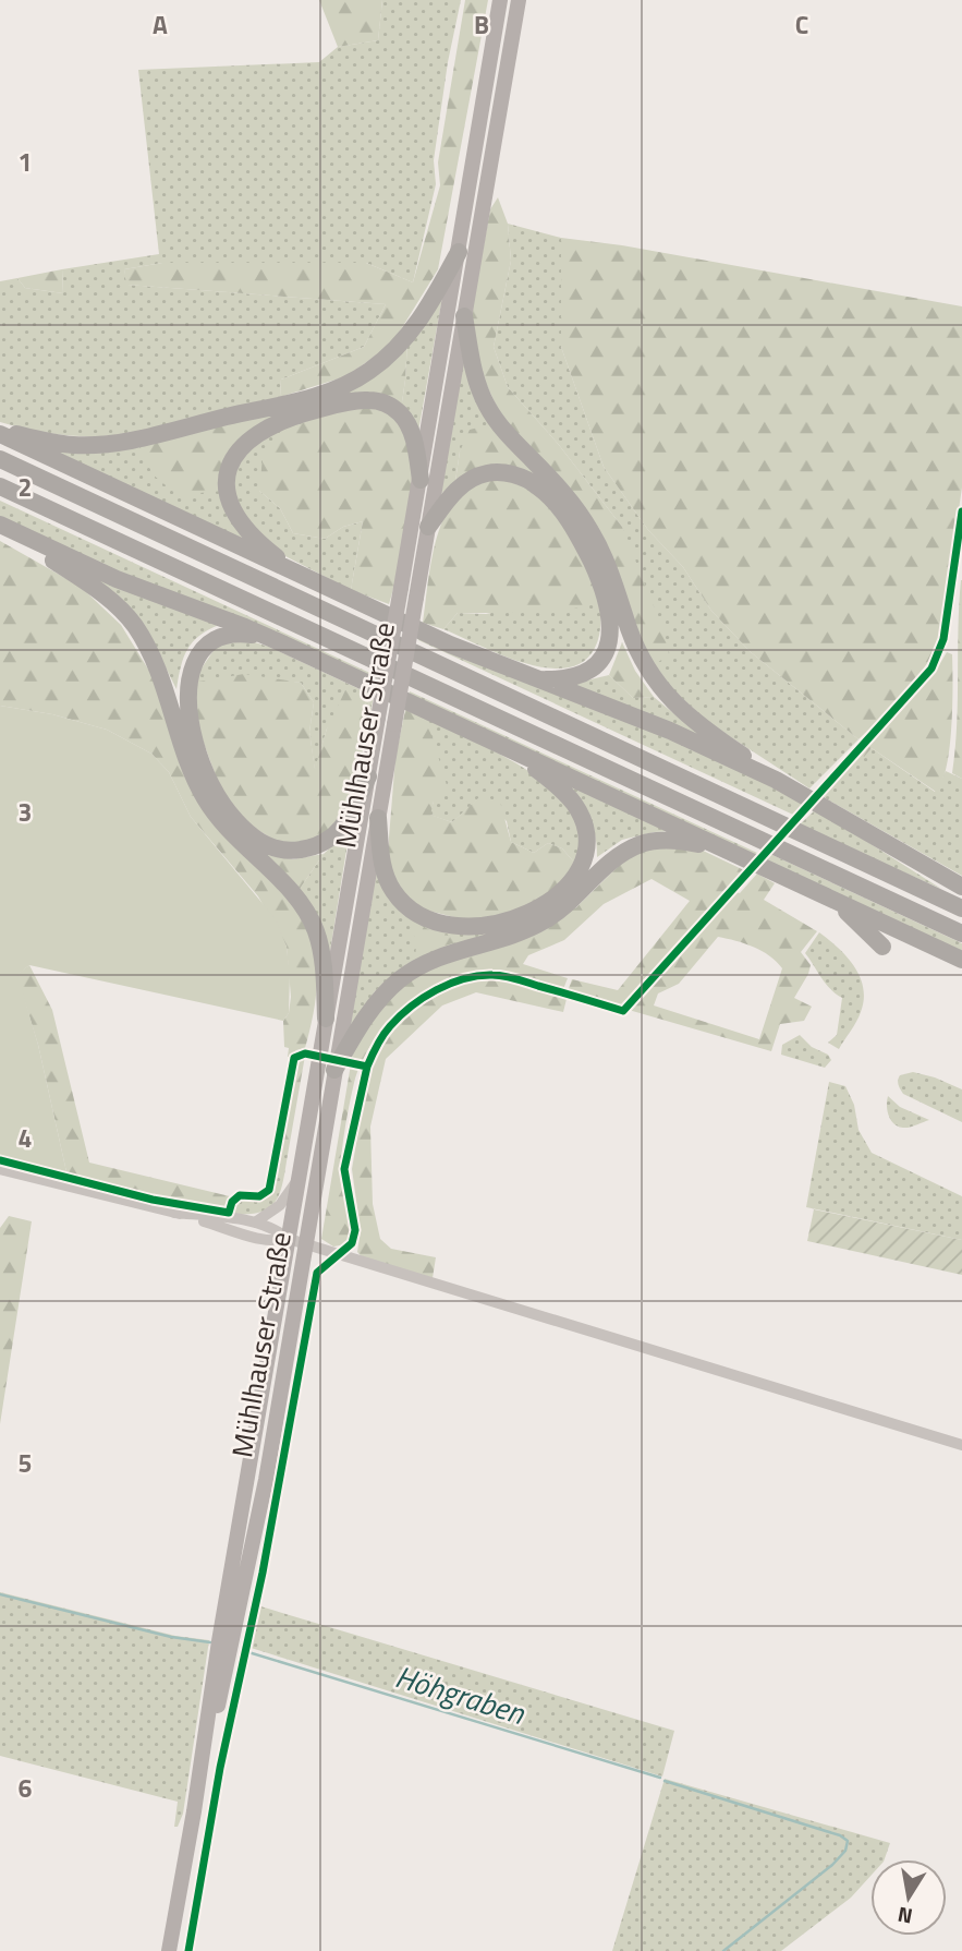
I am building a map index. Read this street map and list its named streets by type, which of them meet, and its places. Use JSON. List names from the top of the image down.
{
  "streets": {
    "main road": ["Mühlhauser Straße"]
  },
  "water": ["Höhgraben"],
  "north": "bottom",
  "grid": {
    "columns": ["A", "B", "C"],
    "rows": [
      "1",
      "2",
      "3",
      "4",
      "5",
      "6"
    ]
  }
}
